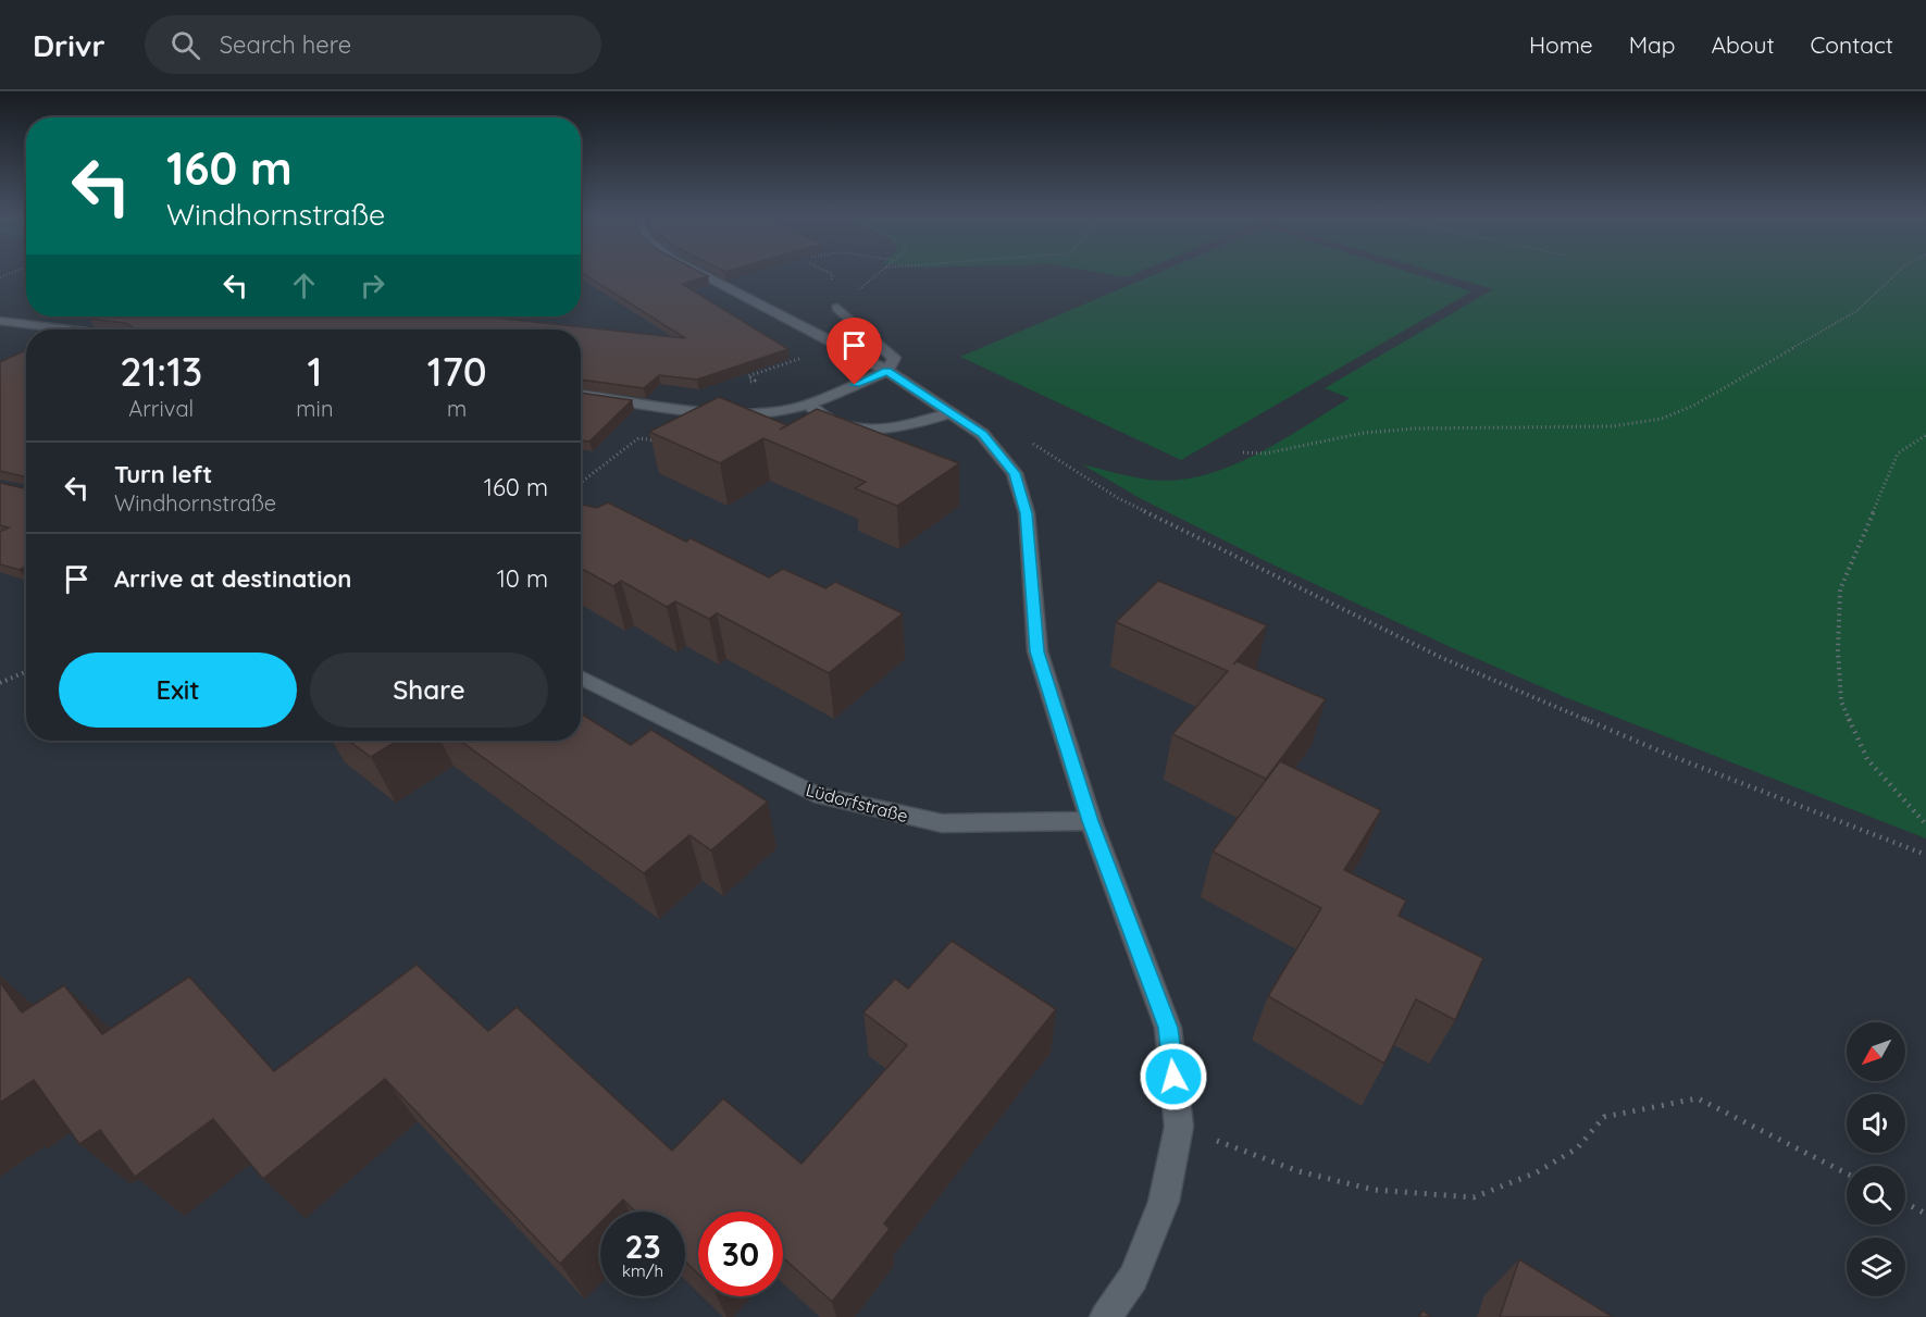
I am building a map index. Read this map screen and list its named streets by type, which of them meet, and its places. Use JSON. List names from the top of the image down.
{
  "streets": {
    "street": ["Lüdorfstraße"]
  },
  "north": "bottom left",
  "page": {
    "header": "Drivr",
    "search": "Search here",
    "nav": [
      "Home",
      "Map",
      "About",
      "Contact"
    ],
    "turn": ["160 m", "Windhornstraße"],
    "eta": [
      "21:13",
      "Arrival",
      "1",
      "min",
      "170",
      "m"
    ],
    "list": [
      {
        "name": "Turn left",
        "note": "Windhornstraße",
        "value": "160 m"
      },
      {
        "name": "Arrive at destination",
        "value": "10 m"
      }
    ],
    "buttons": ["Exit", "Share"],
    "speed": "23 km/h",
    "limit": "30"
  }
}
